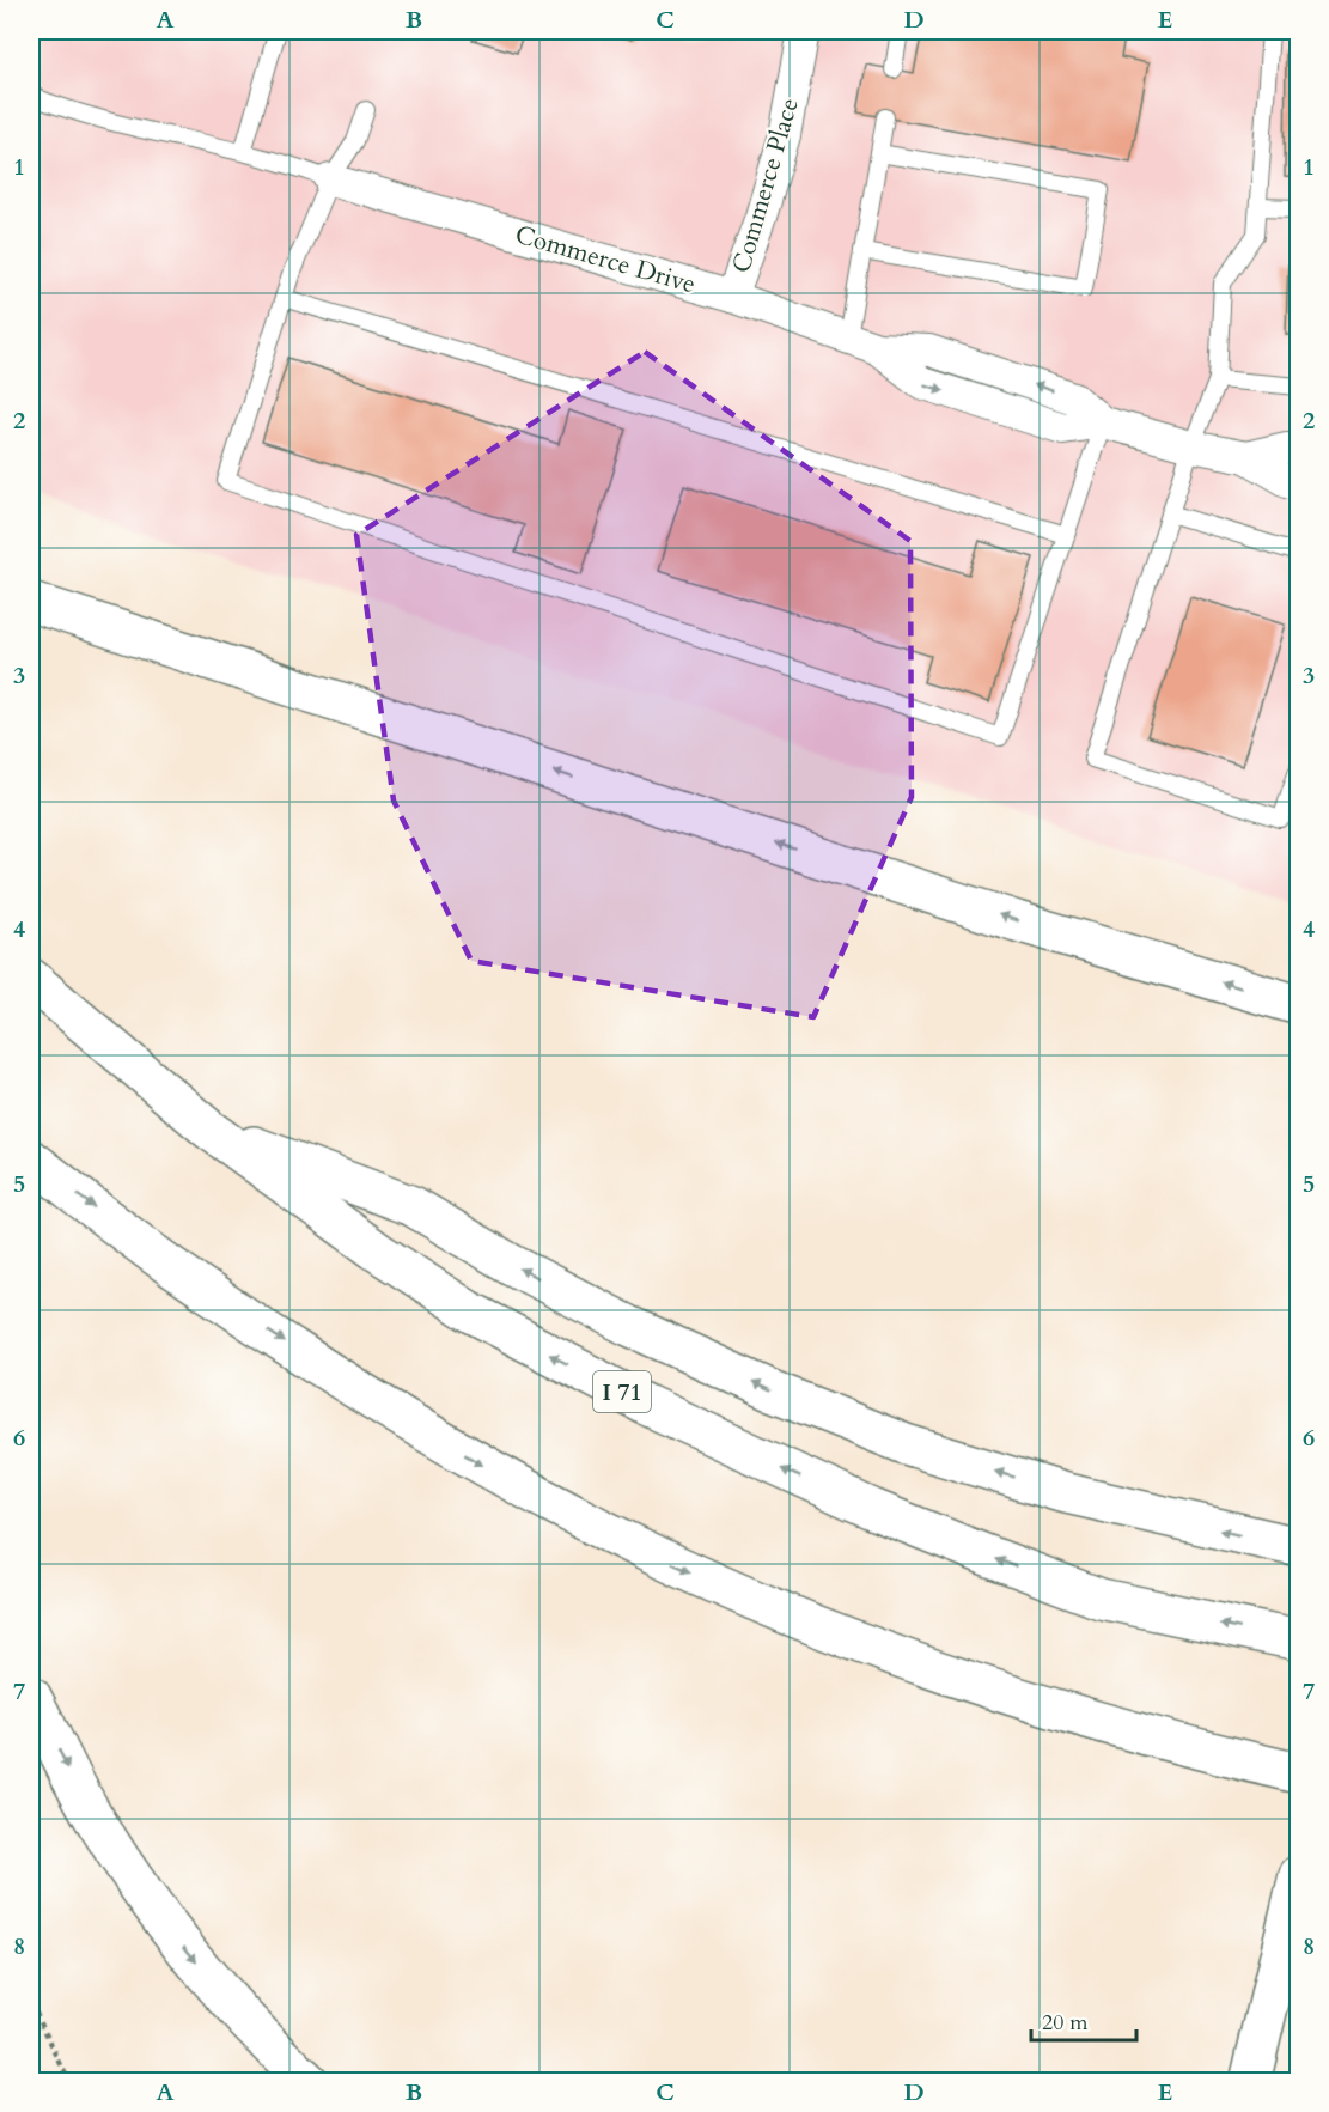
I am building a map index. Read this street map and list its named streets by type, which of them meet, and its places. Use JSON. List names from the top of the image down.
{
  "streets": {
    "main road": ["I 71"],
    "street": ["Commerce Place", "Commerce Drive"]
  },
  "crossings": [
    ["Commerce Place", "Commerce Drive"]
  ],
  "scale_bar": "20 m",
  "grid": {
    "columns": [
      "A",
      "B",
      "C",
      "D",
      "E"
    ],
    "rows": [
      "1",
      "2",
      "3",
      "4",
      "5",
      "6",
      "7",
      "8"
    ]
  }
}
